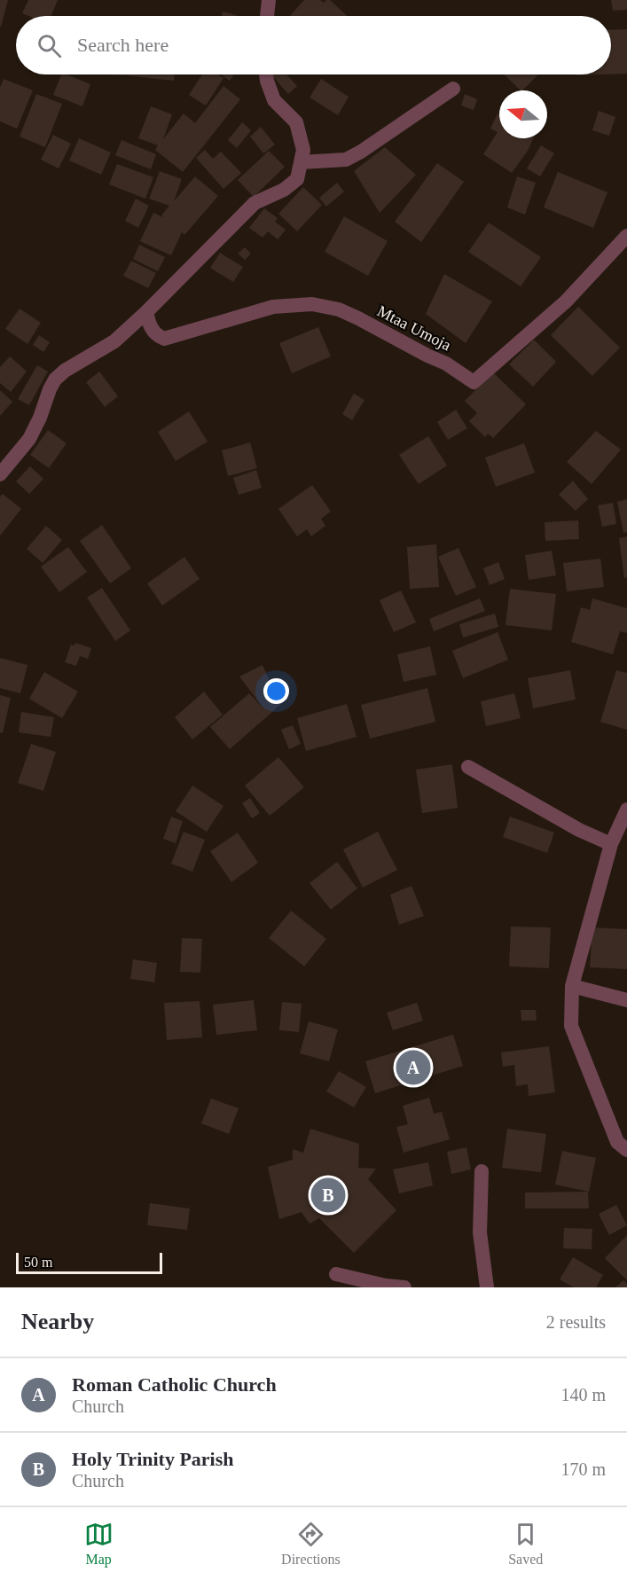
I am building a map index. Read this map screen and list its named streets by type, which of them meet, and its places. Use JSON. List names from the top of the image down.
{
  "streets": {
    "street": ["Mtaa Umoja"]
  },
  "scale_bar": "50 m",
  "north": "left",
  "page": {
    "search": "Search here",
    "pins": ["A", "B"],
    "scale": "50 m",
    "heading": ["Nearby", "2 results"],
    "list": [
      {
        "mark": "A",
        "name": "Roman Catholic Church",
        "note": "Church",
        "value": "140 m"
      },
      {
        "mark": "B",
        "name": "Holy Trinity Parish",
        "note": "Church",
        "value": "170 m"
      }
    ],
    "nav": ["Map", "Directions", "Saved"]
  }
}
